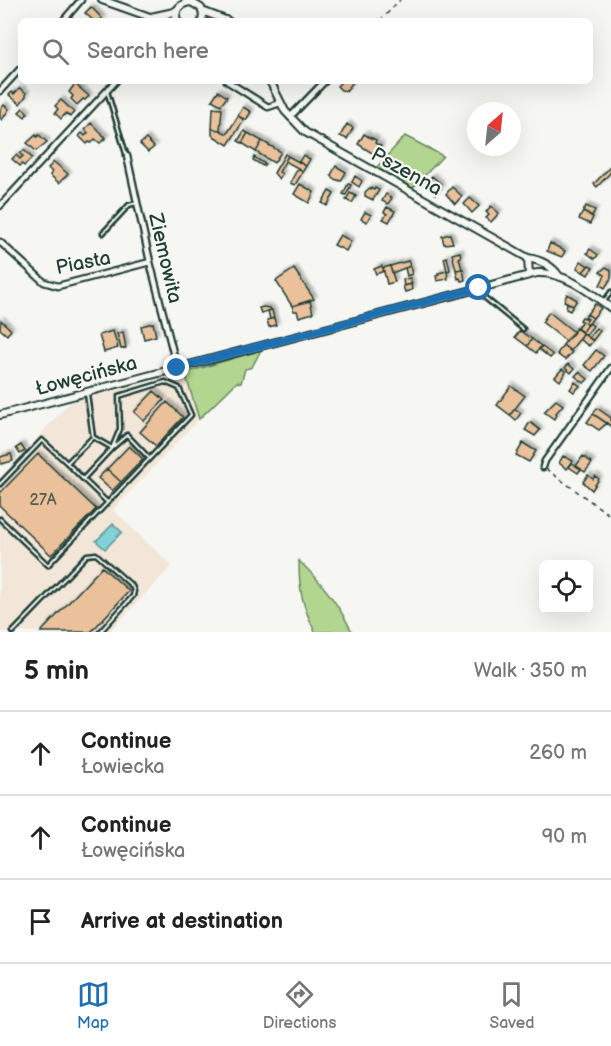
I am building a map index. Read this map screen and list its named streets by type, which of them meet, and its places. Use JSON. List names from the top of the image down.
{
  "streets": {
    "street": [
      "Pszenna",
      "Ziemowita",
      "Piasta",
      "Łowęcińska"
    ]
  },
  "crossings": [
    ["Ziemowita", "Piasta"],
    ["Ziemowita", "Łowęcińska"]
  ],
  "house_numbers": ["27A"],
  "north": "top right",
  "page": {
    "search": "Search here",
    "heading": ["5 min", "Walk · 350 m"],
    "list": [
      ["Continue", "Łowiecka", "260 m"],
      ["Continue", "Łowęcińska", "90 m"],
      "Arrive at destination"
    ],
    "nav": ["Map", "Directions", "Saved"]
  }
}
